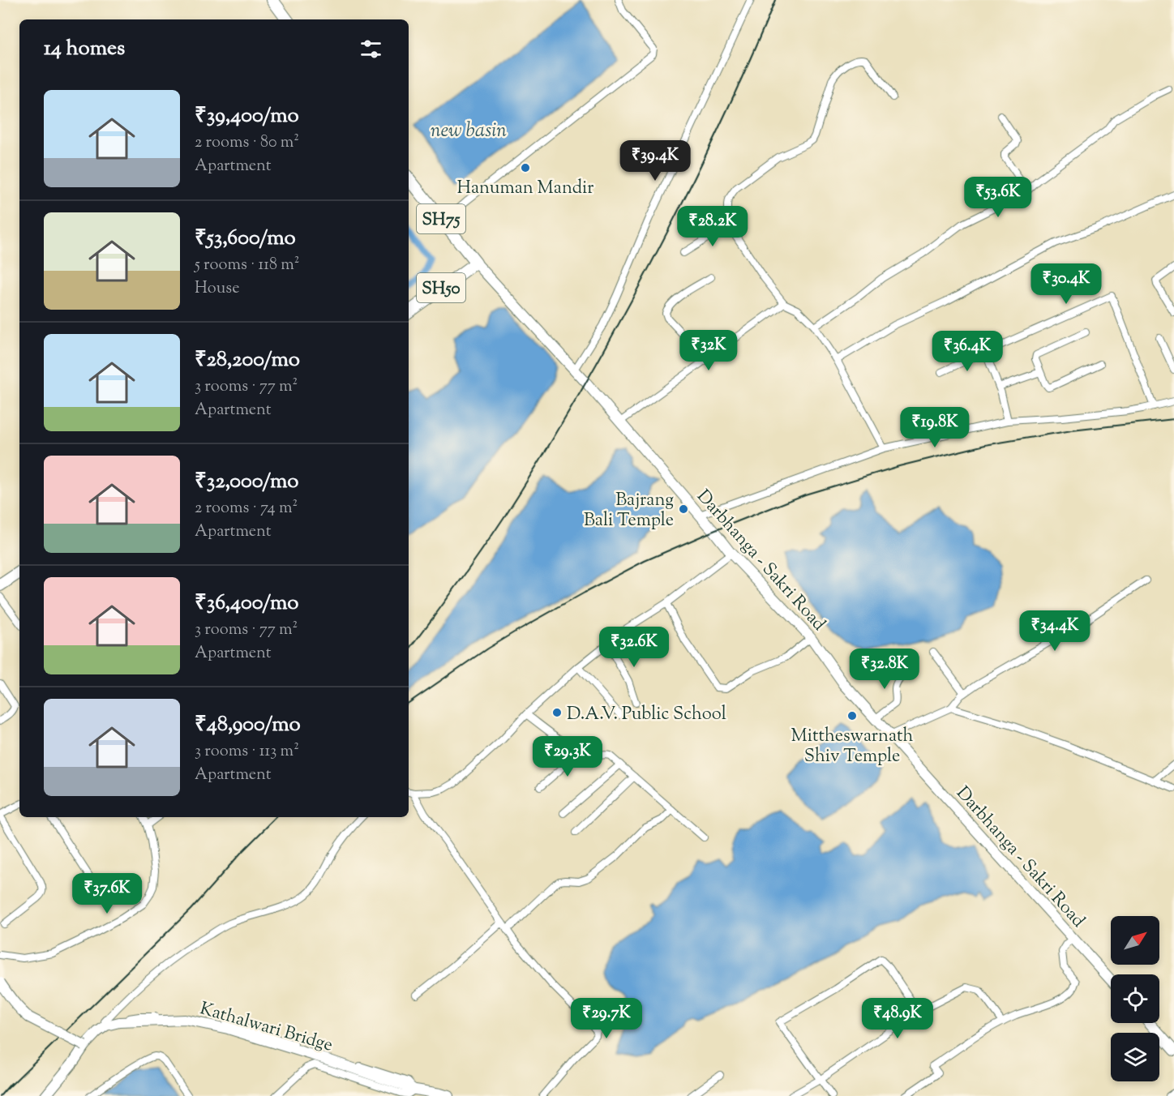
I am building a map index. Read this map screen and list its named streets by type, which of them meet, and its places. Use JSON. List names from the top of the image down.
{
  "streets": {
    "main road": [
      "SH75",
      "SH50",
      "Darbhanga - Sakri Road",
      "Kathalwari Bridge"
    ]
  },
  "crossings": [
    ["SH75", "SH50"],
    ["SH75", "Darbhanga - Sakri Road"],
    ["SH50", "Darbhanga - Sakri Road"]
  ],
  "water": ["new basin"],
  "places": [
    "Hanuman Mandir",
    "Bajrang Bali Temple",
    "D.A.V. Public School",
    "Mittheswarnath Shiv Temple"
  ],
  "north": "top right",
  "page": {
    "heading": "14 homes",
    "list": [
      {
        "name": "₹39,400/mo",
        "note": "2 rooms · 80 m² · Apartment"
      },
      {
        "name": "₹53,600/mo",
        "note": "5 rooms · 118 m² · House"
      },
      {
        "name": "₹28,200/mo",
        "note": "3 rooms · 77 m² · Apartment"
      },
      {
        "name": "₹32,000/mo",
        "note": "2 rooms · 74 m² · Apartment"
      },
      {
        "name": "₹36,400/mo",
        "note": "3 rooms · 77 m² · Apartment"
      },
      {
        "name": "₹48,900/mo",
        "note": "3 rooms · 113 m² · Apartment"
      }
    ],
    "price": [
      "₹39.4K",
      "₹53.6K",
      "₹28.2K",
      "₹30.4K",
      "₹32K",
      "₹36.4K",
      "₹19.8K",
      "₹34.4K",
      "₹32.6K",
      "₹32.8K",
      "₹29.3K",
      "₹37.6K",
      "₹29.7K",
      "₹48.9K"
    ]
  }
}
